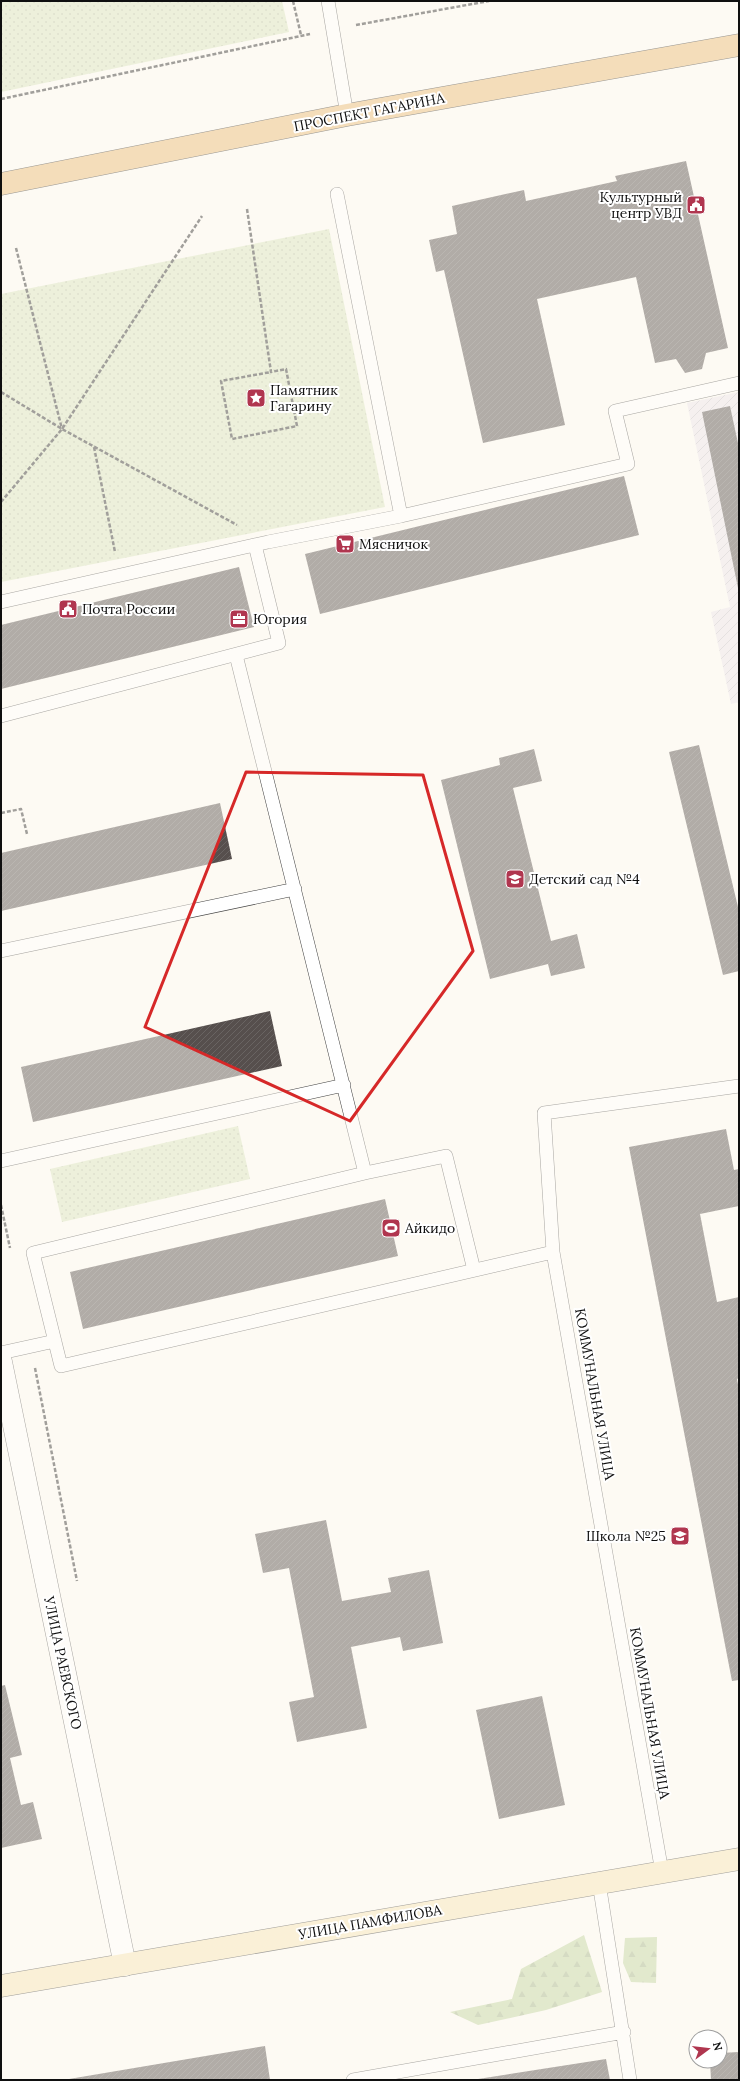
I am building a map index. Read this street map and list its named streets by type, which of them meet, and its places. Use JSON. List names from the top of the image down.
{
  "streets": {
    "main road": ["ПРОСПЕКТ ГАГАРИНА"],
    "street": ["УЛИЦА РАЕВСКОГО", "УЛИЦА ПАМФИЛОВА"],
    "lane": ["КОММУНАЛЬНАЯ УЛИЦА"]
  },
  "crossings": [
    ["КОММУНАЛЬНАЯ УЛИЦА", "УЛИЦА ПАМФИЛОВА"],
    ["УЛИЦА РАЕВСКОГО", "УЛИЦА ПАМФИЛОВА"]
  ],
  "places": {
    "public building": ["Культурный центр УВД", "Почта России"],
    "place": ["Памятник Гагарину"],
    "supermarket": ["Мясничок"],
    "office": ["Югория"],
    "school or university": ["Детский сад №4", "Школа №25"],
    "sports": ["Айкидо"]
  },
  "north": "right"
}
